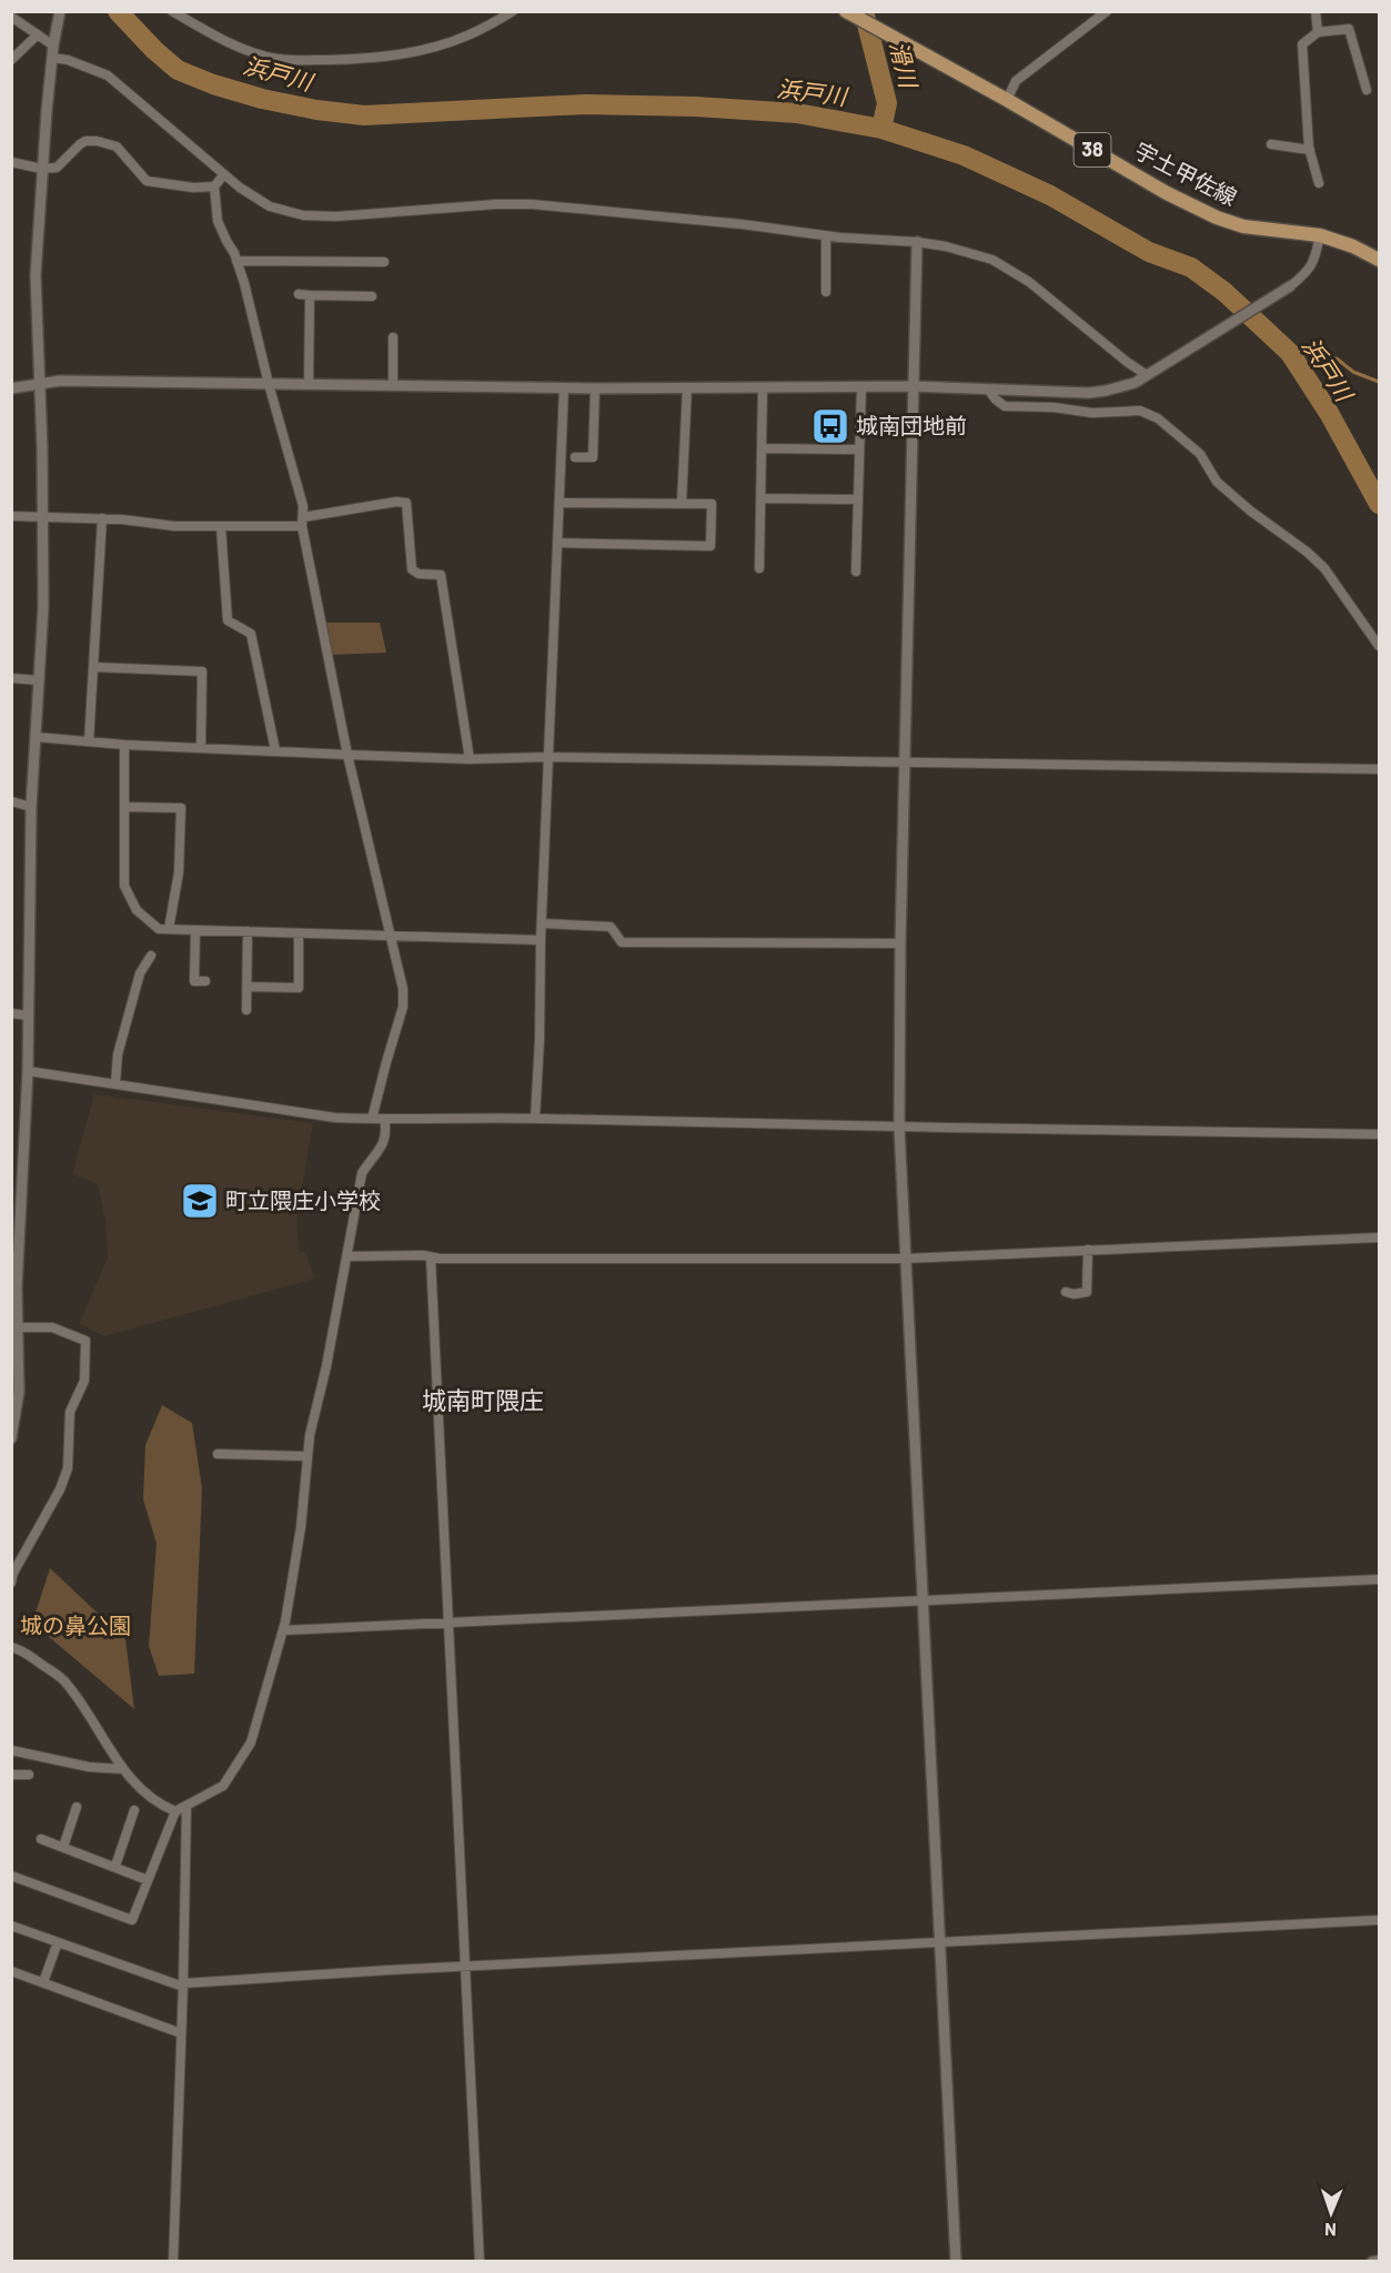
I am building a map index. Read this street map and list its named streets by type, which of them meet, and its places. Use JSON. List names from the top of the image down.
{
  "streets": {
    "main road": ["38", "宇土甲佐線"]
  },
  "districts": ["城南町隈庄"],
  "water": ["滑川", "浜戸川"],
  "parks": ["城の鼻公園"],
  "places": {
    "bus stop": ["城南団地前"],
    "school or university": ["町立隈庄小学校"]
  },
  "north": "bottom"
}
